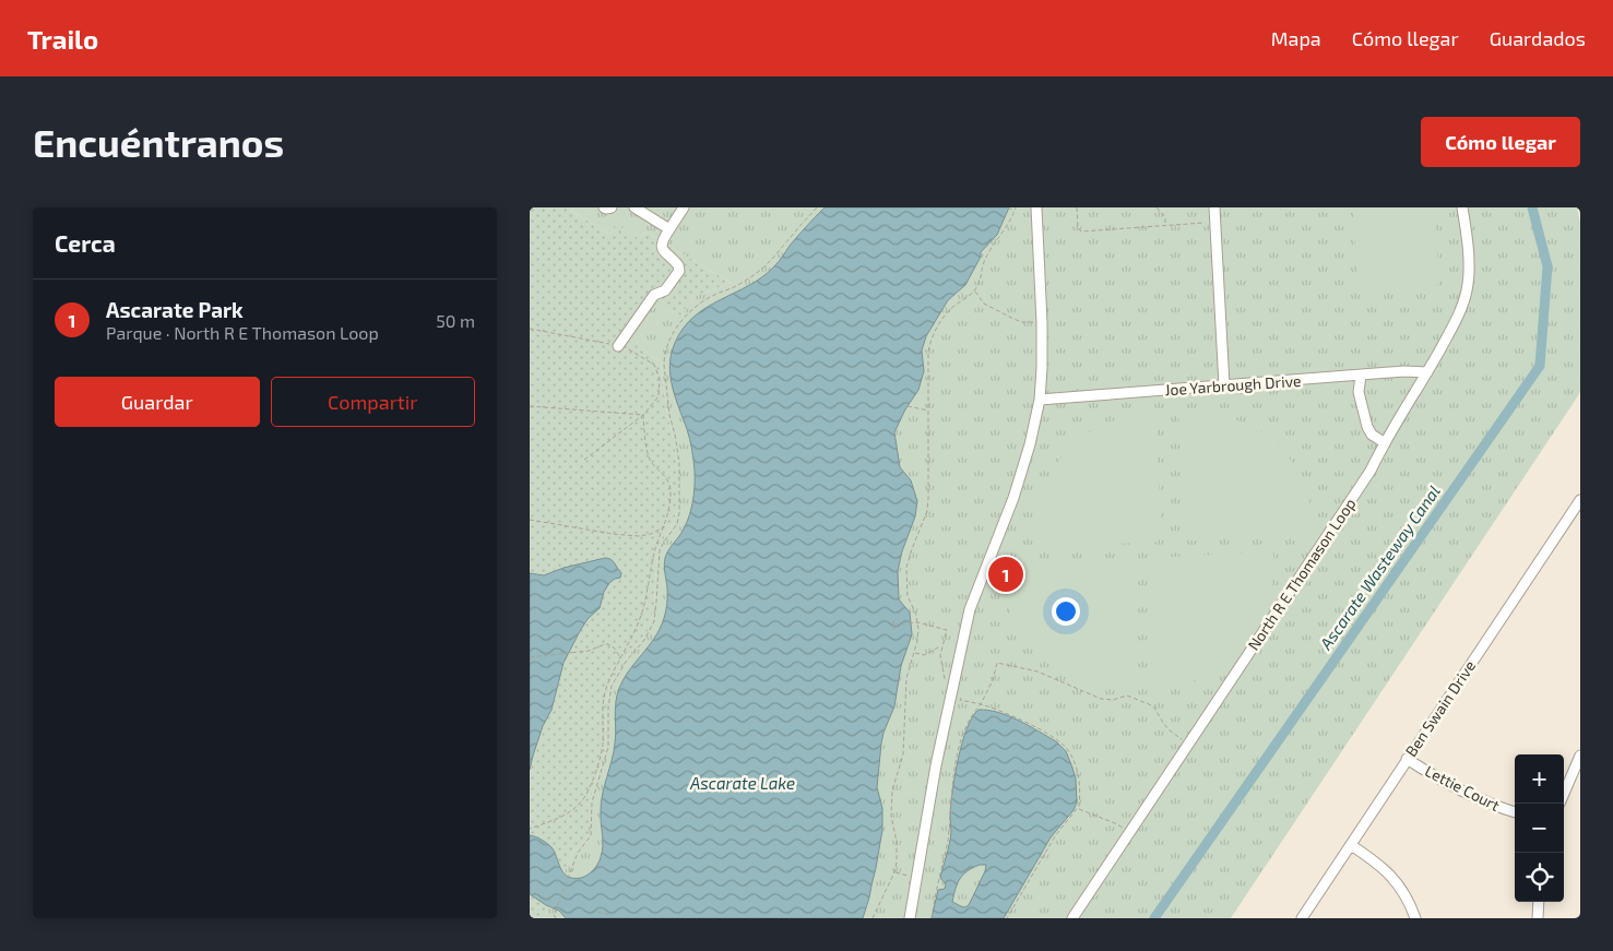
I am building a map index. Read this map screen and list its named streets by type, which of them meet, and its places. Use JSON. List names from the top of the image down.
{
  "streets": {
    "street": [
      "Joe Yarbrough Drive",
      "North R E Thomason Loop",
      "Ben Swain Drive",
      "Lettie Court"
    ]
  },
  "crossings": [
    ["Joe Yarbrough Drive", "North R E Thomason Loop"],
    ["Ben Swain Drive", "Lettie Court"]
  ],
  "water": ["Ascarate Wasteway Canal", "Ascarate Lake"],
  "page": {
    "header": "Trailo",
    "nav": ["Mapa", "Cómo llegar", "Guardados"],
    "buttons": [
      "Cómo llegar",
      ["Guardar", "Compartir"]
    ],
    "title": "Encuéntranos",
    "heading": "Cerca",
    "list": [
      {
        "mark": "1",
        "name": "Ascarate Park",
        "note": "Parque · North R E Thomason Loop",
        "value": "50 m"
      }
    ],
    "pins": "1",
    "map_buttons": ["+", "−"]
  }
}
